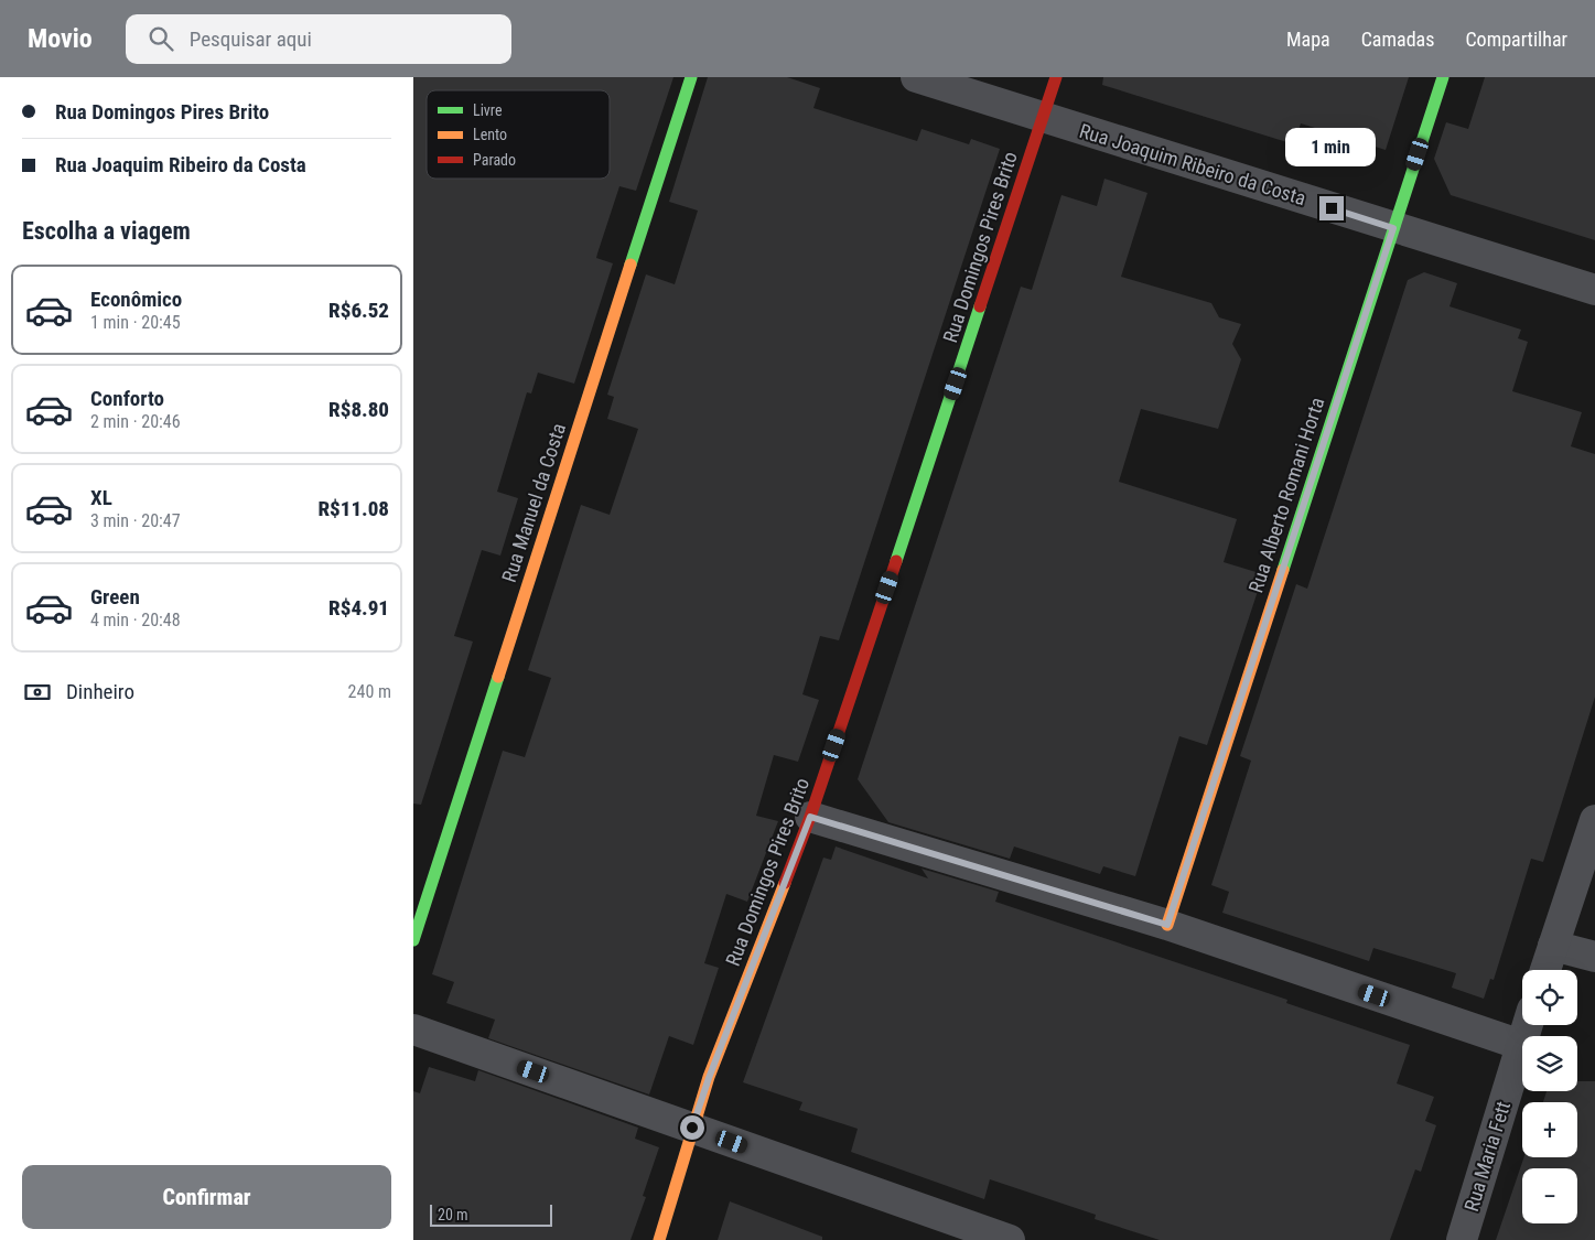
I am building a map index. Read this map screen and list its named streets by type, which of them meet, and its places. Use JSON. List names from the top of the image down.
{
  "streets": {
    "street": [
      "Rua Joaquim Ribeiro da Costa",
      "Rua Domingos Pires Brito",
      "Rua Alberto Romani Horta",
      "Rua Manuel da Costa",
      "Rua Maria Fett"
    ]
  },
  "crossings": [
    ["Rua Joaquim Ribeiro da Costa", "Rua Domingos Pires Brito"],
    ["Rua Joaquim Ribeiro da Costa", "Rua Alberto Romani Horta"]
  ],
  "legend": ["Livre", "Lento", "Parado"],
  "scale_bar": "20 m",
  "page": {
    "header": "Movio",
    "search": "Pesquisar aqui",
    "nav": ["Mapa", "Camadas", "Compartilhar"],
    "banner": ["Rua Domingos Pires Brito", "Rua Joaquim Ribeiro da Costa"],
    "bubble": "1 min",
    "heading": "Escolha a viagem",
    "list": [
      {
        "name": "Econômico",
        "note": "1 min · 20:45",
        "value": "R$6.52"
      },
      {
        "name": "Conforto",
        "note": "2 min · 20:46",
        "value": "R$8.80"
      },
      {
        "name": "XL",
        "note": "3 min · 20:47",
        "value": "R$11.08"
      },
      {
        "name": "Green",
        "note": "4 min · 20:48",
        "value": "R$4.91"
      }
    ],
    "pay": ["Dinheiro", "240 m"],
    "map_buttons": ["+", "−"],
    "buttons": "Confirmar",
    "scale": "20 m"
  }
}
